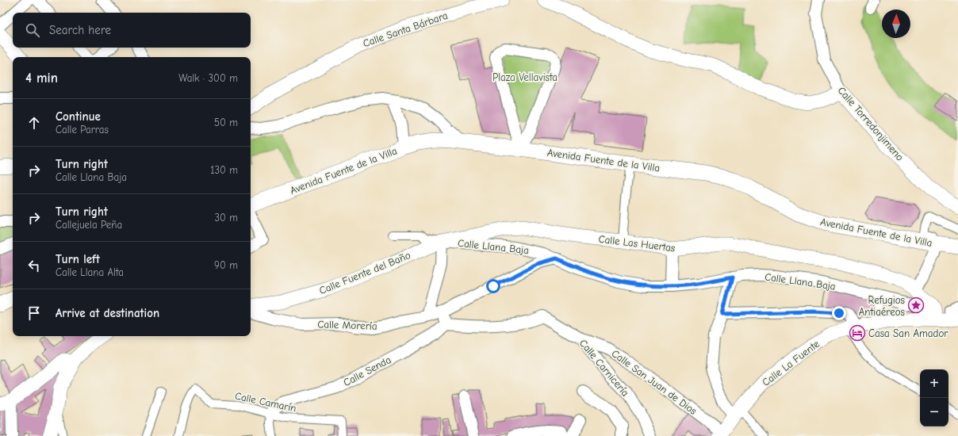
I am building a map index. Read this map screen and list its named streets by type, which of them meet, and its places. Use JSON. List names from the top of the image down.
{
  "streets": {
    "main road": ["Avenida Fuente de la Villa"],
    "street": [
      "Calle Santa Bárbara",
      "Calle Torredonjimeno",
      "Calle Las Huertas",
      "Calle Llana Baja",
      "Calle Fuente del Baño",
      "Calle Morería",
      "Calle La Fuente",
      "Calle Carnicería",
      "Calle Senda",
      "Calle San Juan de Dios",
      "Calle Camarín"
    ]
  },
  "crossings": [
    ["Calle Las Huertas", "Calle Llana Baja"],
    ["Calle Las Huertas", "Calle Fuente del Baño"],
    ["Calle Las Huertas", "Calle La Fuente"],
    ["Calle Llana Baja", "Calle Fuente del Baño"],
    ["Calle Llana Baja", "Calle Morería"],
    ["Calle Llana Baja", "Calle La Fuente"],
    ["Calle La Fuente", "Calle San Juan de Dios"],
    ["Calle Carnicería", "Calle Senda"],
    ["Calle Carnicería", "Calle San Juan de Dios"],
    ["Calle Senda", "Calle Camarín"]
  ],
  "parks": ["Plaza Vellavista"],
  "places": {
    "place": ["Refugios Antiaéreos"],
    "hotel": ["Casa San Amador"]
  },
  "north": "top",
  "page": {
    "search": "Search here",
    "heading": ["4 min", "Walk · 300 m"],
    "list": [
      ["Continue", "Calle Parras", "50 m"],
      ["Turn right", "Calle Llana Baja", "130 m"],
      ["Turn right", "Callejuela Peña", "30 m"],
      ["Turn left", "Calle Llana Alta", "90 m"],
      "Arrive at destination"
    ],
    "map_buttons": ["+", "−"]
  }
}
